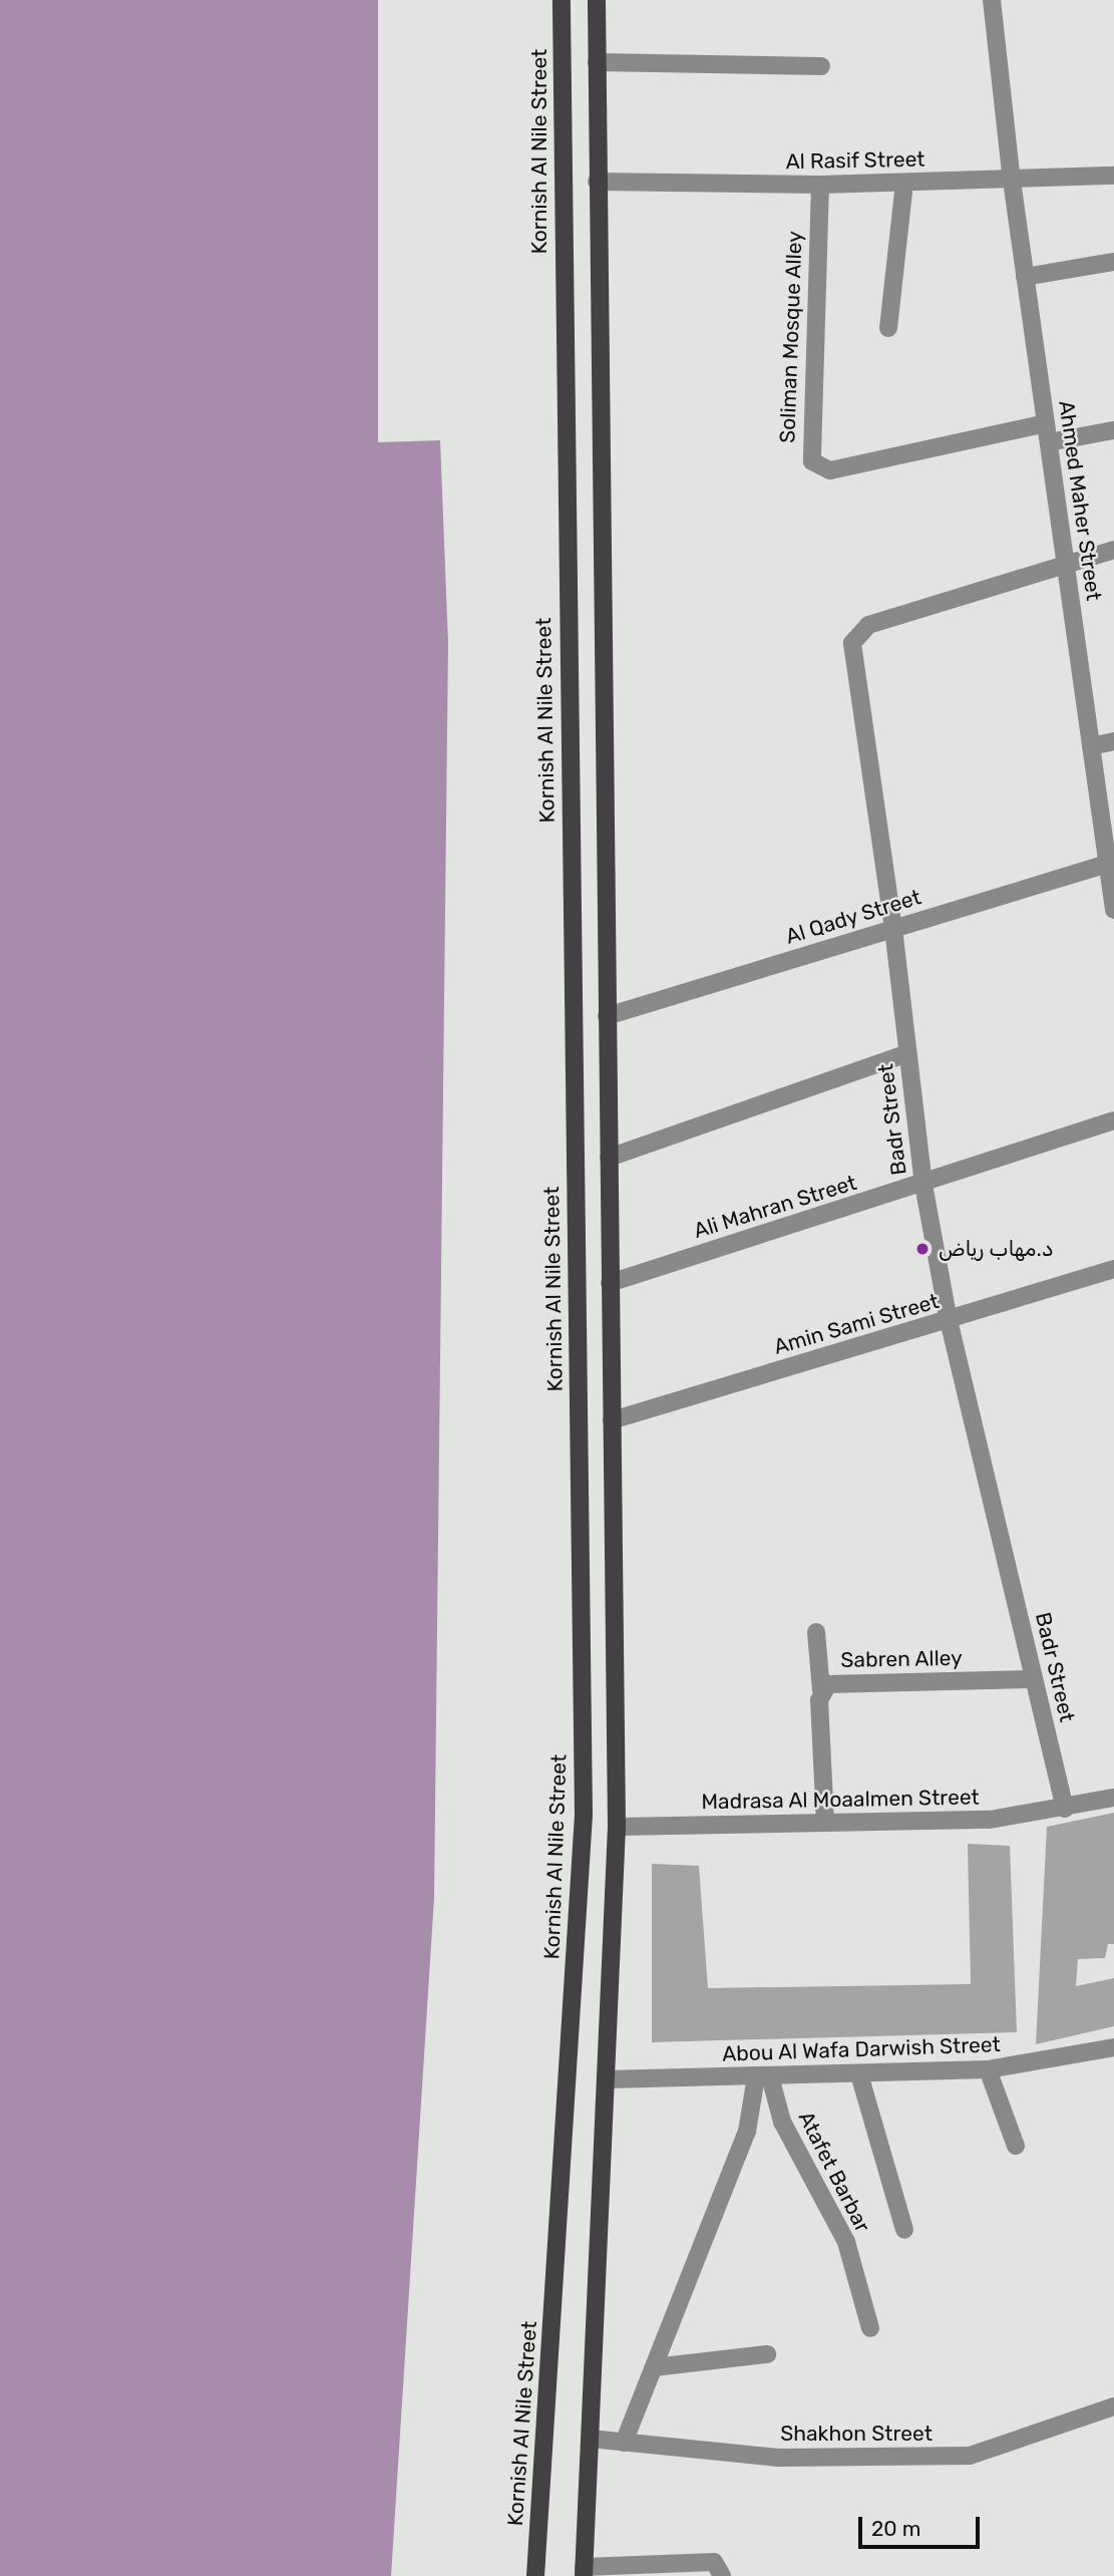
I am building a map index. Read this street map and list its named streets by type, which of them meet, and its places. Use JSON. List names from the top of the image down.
{
  "streets": {
    "main road": ["Kornish Al Nile Street"],
    "street": [
      "Al Rasif Street",
      "Soliman Mosque Alley",
      "Ahmed Maher Street",
      "Al Qady Street",
      "Badr Street",
      "Ali Mahran Street",
      "Amin Sami Street",
      "Sabren Alley",
      "Madrasa Al Moaalmen Street",
      "Abou Al Wafa Darwish Street",
      "Atafet Barbar",
      "Shakhon Street"
    ]
  },
  "crossings": [
    ["Al Rasif Street", "Soliman Mosque Alley"],
    ["Al Rasif Street", "Ahmed Maher Street"],
    ["Soliman Mosque Alley", "Ahmed Maher Street"],
    ["Ahmed Maher Street", "Al Qady Street"],
    ["Ahmed Maher Street", "Badr Street"],
    ["Al Qady Street", "Badr Street"],
    ["Badr Street", "Ali Mahran Street"],
    ["Badr Street", "Amin Sami Street"],
    ["Badr Street", "Sabren Alley"],
    ["Badr Street", "Madrasa Al Moaalmen Street"],
    ["Sabren Alley", "Madrasa Al Moaalmen Street"],
    ["Abou Al Wafa Darwish Street", "Atafet Barbar"]
  ],
  "places": ["د.مهاب رياض"],
  "scale_bar": "20 m"
}
